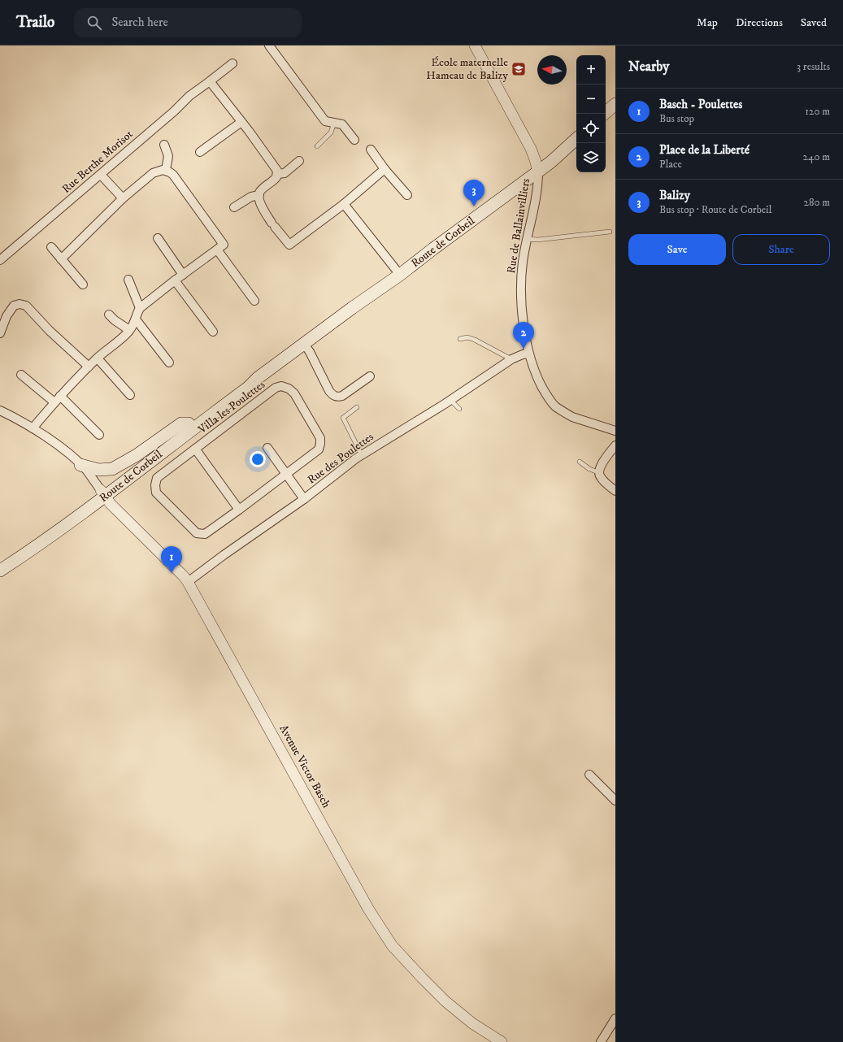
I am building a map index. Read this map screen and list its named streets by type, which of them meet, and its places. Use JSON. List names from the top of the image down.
{
  "streets": {
    "main road": ["Route de Corbeil"],
    "street": [
      "Rue Berthe Morisot",
      "Rue de Ballainvilliers",
      "Villa les Poulettes",
      "Rue des Poulettes",
      "Avenue Victor Basch"
    ]
  },
  "crossings": [
    ["Rue de Ballainvilliers", "Route de Corbeil"],
    ["Rue de Ballainvilliers", "Rue des Poulettes"],
    ["Route de Corbeil", "Avenue Victor Basch"],
    ["Rue des Poulettes", "Avenue Victor Basch"]
  ],
  "places": {
    "school or university": ["École maternelle Hameau de Balizy"]
  },
  "north": "left",
  "page": {
    "header": "Trailo",
    "search": "Search here",
    "nav": ["Map", "Directions", "Saved"],
    "heading": ["Nearby", "3 results"],
    "map_buttons": ["+", "−"],
    "list": [
      {
        "mark": "1",
        "name": "Basch - Poulettes",
        "note": "Bus stop",
        "value": "120 m"
      },
      {
        "mark": "2",
        "name": "Place de la Liberté",
        "note": "Place",
        "value": "240 m"
      },
      {
        "mark": "3",
        "name": "Balizy",
        "note": "Bus stop · Route de Corbeil",
        "value": "280 m"
      }
    ],
    "pins": ["3", "2", "1"],
    "buttons": ["Save", "Share"]
  }
}
